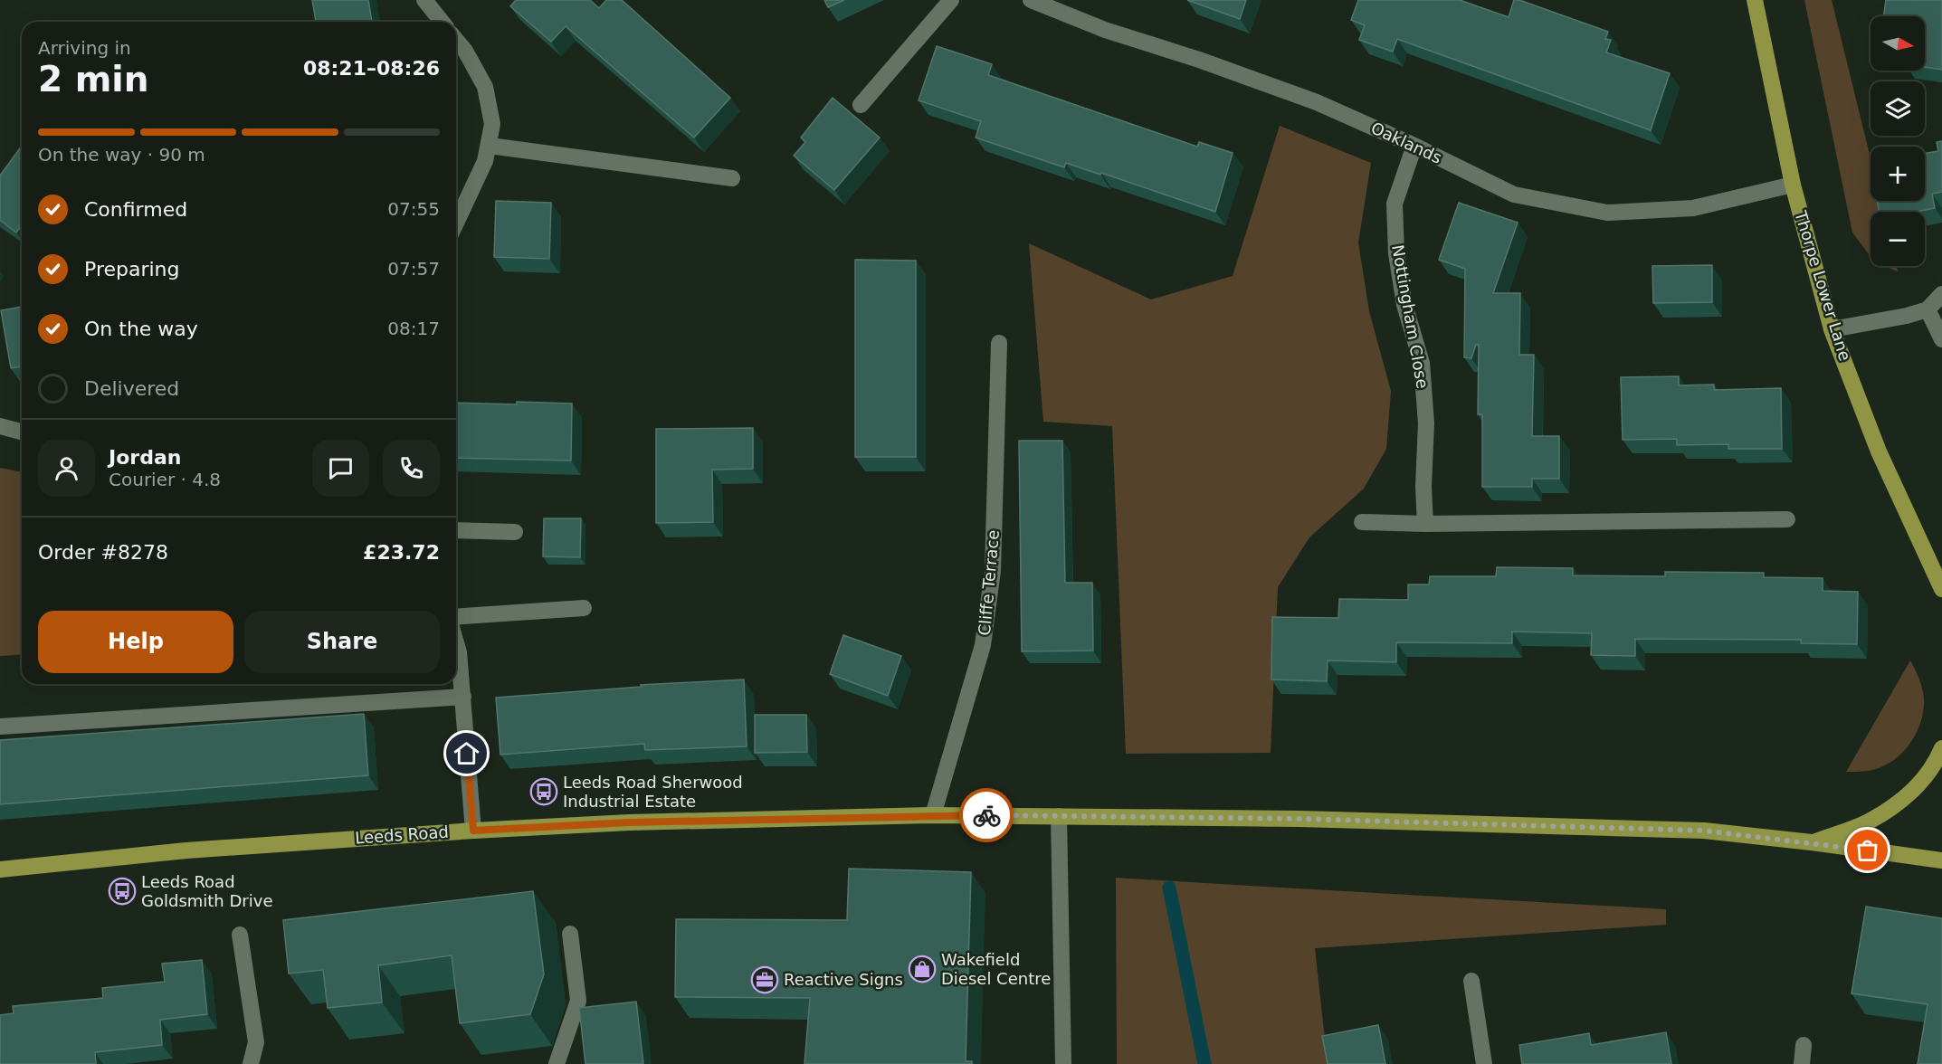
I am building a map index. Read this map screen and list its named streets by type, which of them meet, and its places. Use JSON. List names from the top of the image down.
{
  "streets": {
    "main road": ["Thorpe Lower Lane", "Leeds Road"],
    "street": ["Oaklands", "Nottingham Close", "Cliffe Terrace"]
  },
  "crossings": [
    ["Oaklands", "Thorpe Lower Lane"],
    ["Oaklands", "Nottingham Close"],
    ["Cliffe Terrace", "Leeds Road"]
  ],
  "places": {
    "bus stop": ["Leeds Road Sherwood Industrial Estate", "Leeds Road Goldsmith Drive"],
    "shop": ["Wakefield Diesel Centre"],
    "office": ["Reactive Signs"]
  },
  "north": "right",
  "page": {
    "map_buttons": ["+", "−"],
    "heading": ["2 min", "Arriving in", "08:21–08:26"],
    "panel": [
      "Jordan",
      "Courier · 4.8",
      "Order #8278",
      "£23.72"
    ],
    "bar": "On the way · 90 m",
    "list": [
      ["Confirmed", "07:55"],
      ["Preparing", "07:57"],
      ["On the way", "08:17"],
      "Delivered"
    ],
    "buttons": ["Help", "Share"]
  }
}
